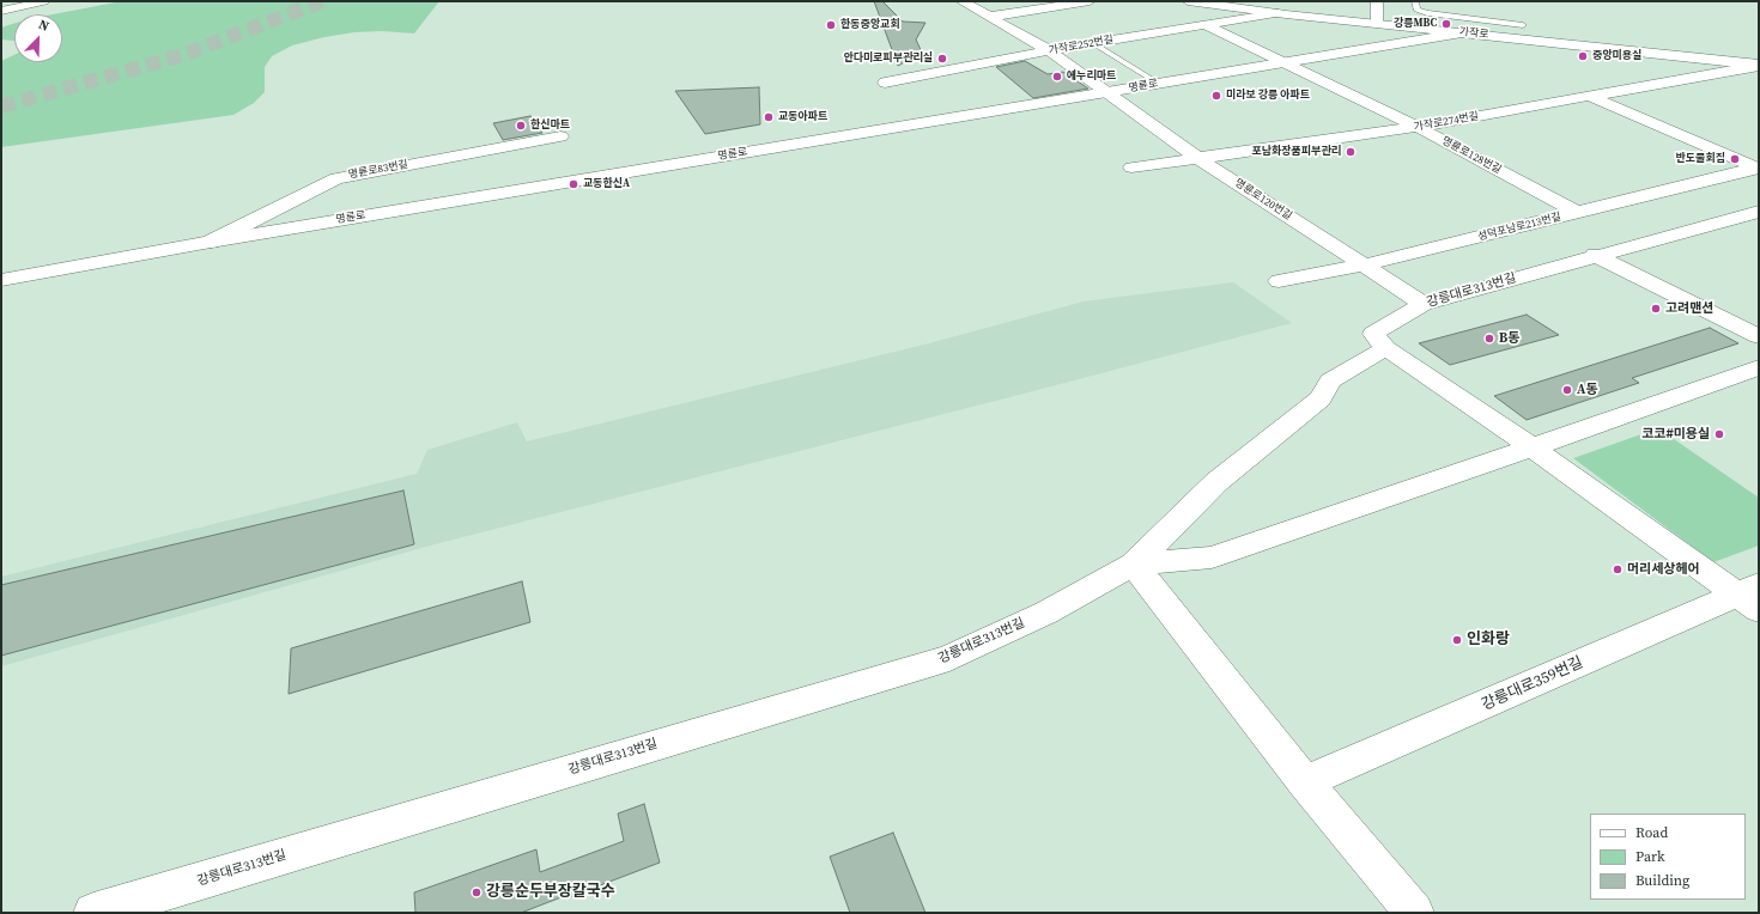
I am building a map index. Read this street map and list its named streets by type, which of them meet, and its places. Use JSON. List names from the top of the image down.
{
  "streets": {
    "street": [
      "가작로",
      "가작로252번길",
      "명륜로",
      "가작로274번길",
      "명륜로128번길",
      "명륜로83번길",
      "명륜로120번길",
      "성덕포남로213번길",
      "강릉대로313번길",
      "강릉대로359번길"
    ]
  },
  "crossings": [
    ["가작로", "가작로252번길"],
    ["가작로", "명륜로"],
    ["가작로", "가작로274번길"],
    ["가작로252번길", "명륜로128번길"],
    ["가작로252번길", "명륜로120번길"],
    ["명륜로", "명륜로128번길"],
    ["명륜로", "명륜로83번길"],
    ["명륜로", "명륜로120번길"],
    ["가작로274번길", "명륜로128번길"],
    ["가작로274번길", "명륜로120번길"],
    ["명륜로128번길", "성덕포남로213번길"],
    ["명륜로120번길", "성덕포남로213번길"],
    ["명륜로120번길", "강릉대로313번길"]
  ],
  "places": [
    "강릉MBC",
    "한동중앙교회",
    "중앙미용실",
    "안다미로피부관리실",
    "에누리마트",
    "미라보 강릉 아파트",
    "교동아파트",
    "한신마트",
    "포남화장품피부관리",
    "반도물회집",
    "교동한신A",
    "고려맨션",
    "B동",
    "A동",
    "코코#미용실",
    "머리세상헤어",
    "인화랑",
    "강릉순두부장칼국수"
  ],
  "legend": ["Road", "Park", "Building"],
  "north": "top right"
}
